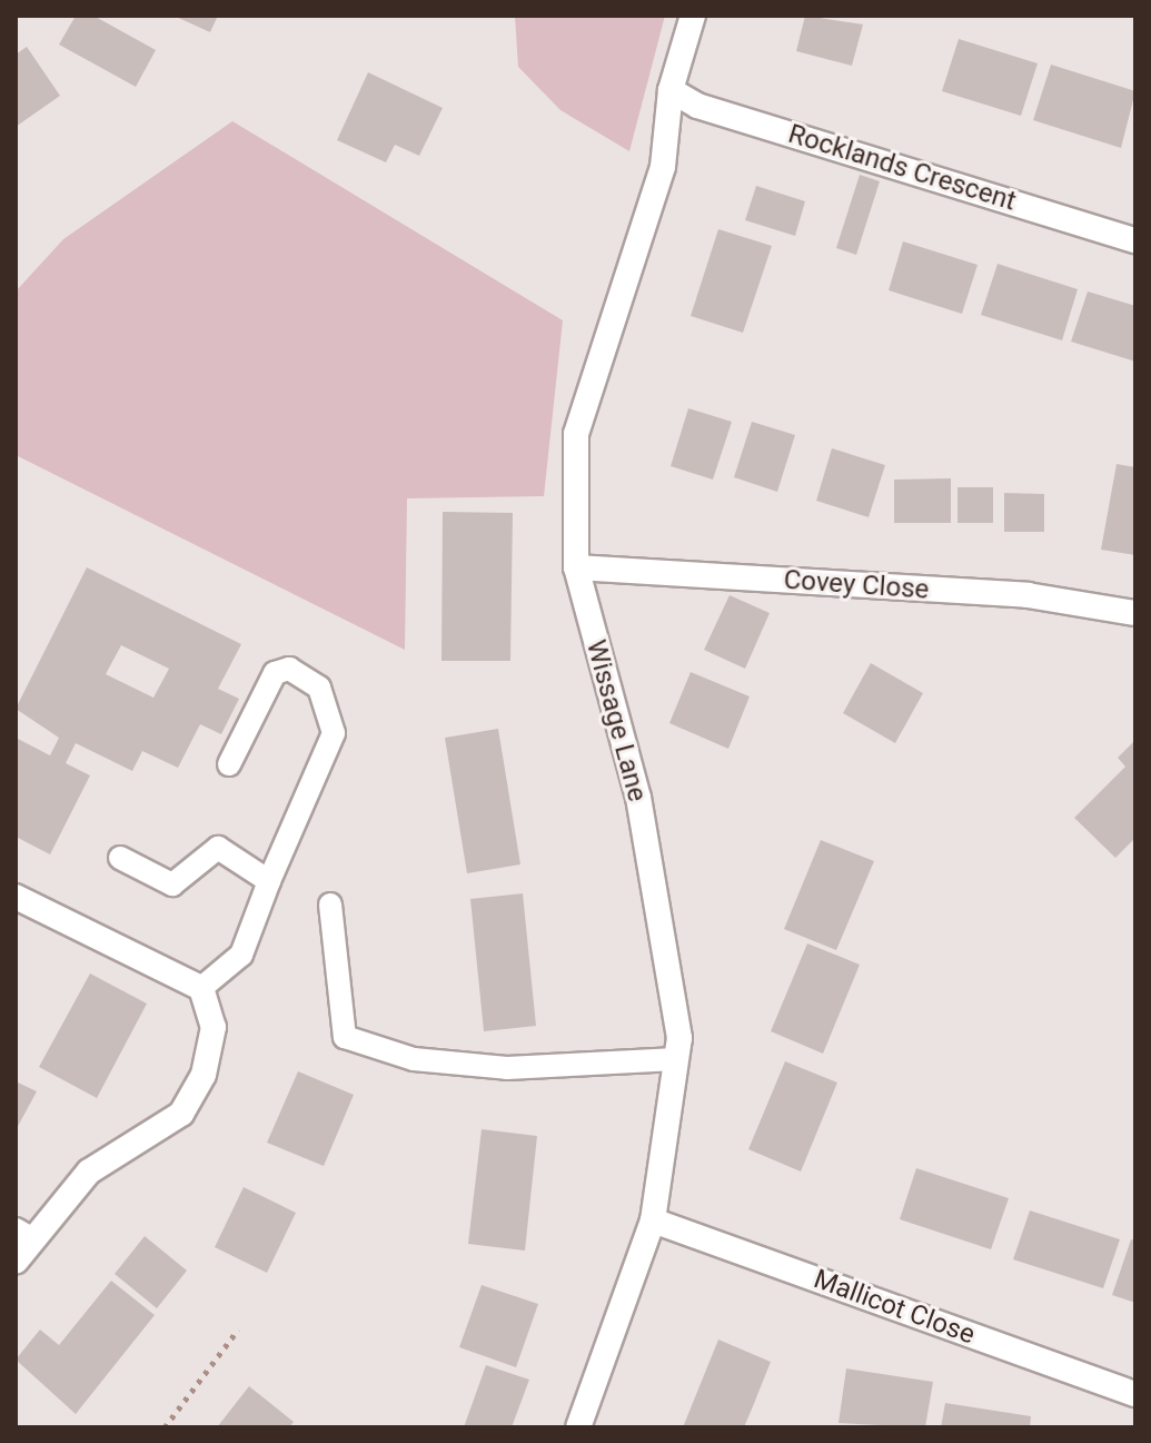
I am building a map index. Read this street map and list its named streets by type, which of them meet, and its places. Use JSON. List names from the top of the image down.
{
  "streets": {
    "street": [
      "Rocklands Crescent",
      "Covey Close",
      "Wissage Lane",
      "Mallicot Close"
    ]
  },
  "crossings": [
    ["Rocklands Crescent", "Wissage Lane"],
    ["Covey Close", "Wissage Lane"],
    ["Wissage Lane", "Mallicot Close"]
  ]
}
